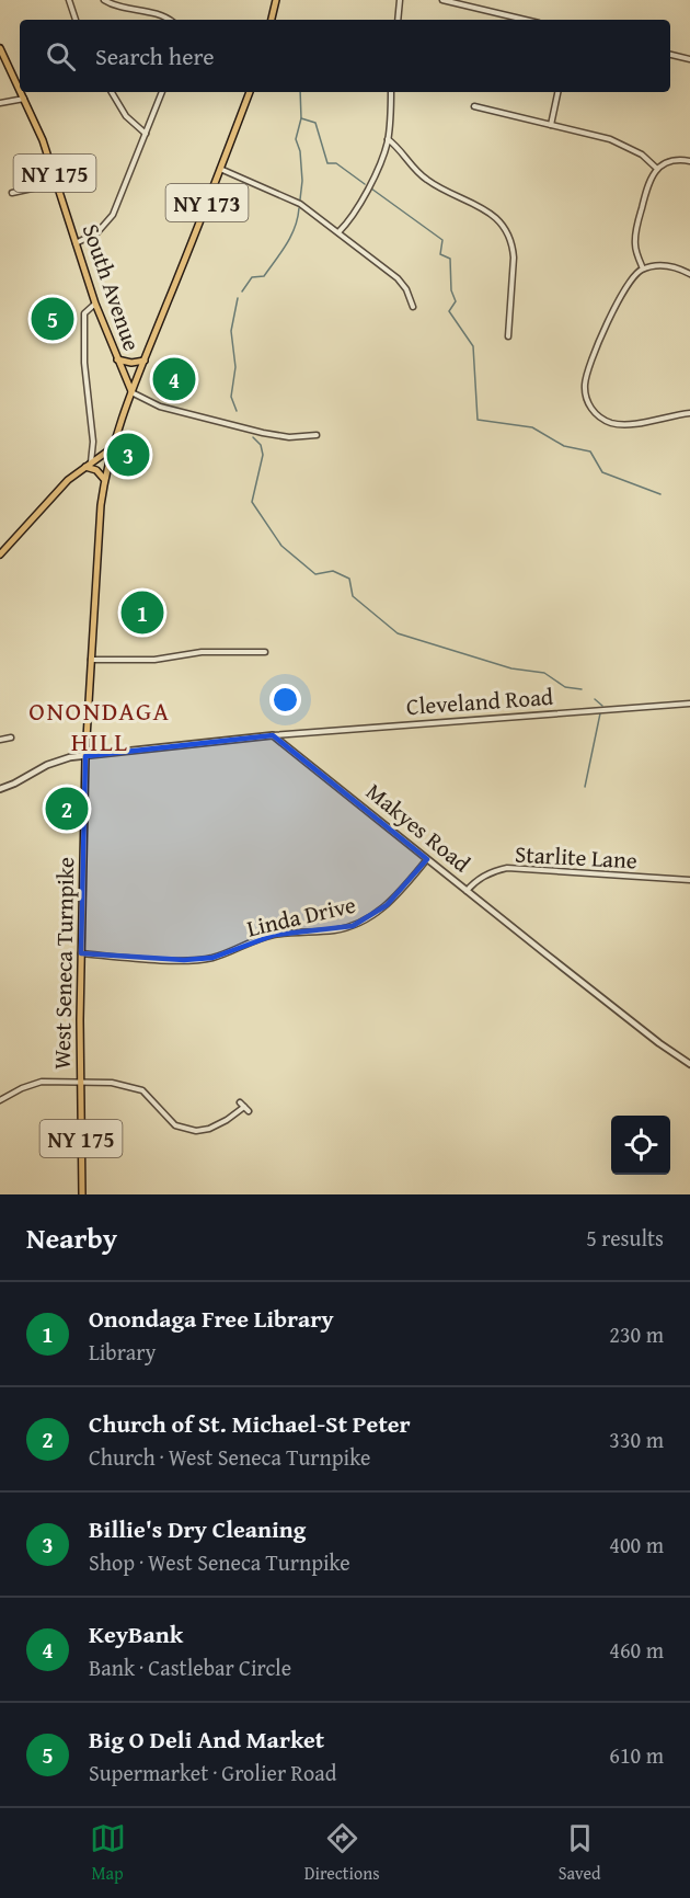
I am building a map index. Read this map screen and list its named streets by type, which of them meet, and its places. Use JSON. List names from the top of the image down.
{
  "streets": {
    "main road": [
      "NY 175",
      "NY 173",
      "South Avenue",
      "West Seneca Turnpike"
    ],
    "street": [
      "Cleveland Road",
      "Makyes Road",
      "Starlite Lane",
      "Linda Drive"
    ]
  },
  "crossings": [
    ["South Avenue", "West Seneca Turnpike"],
    ["Cleveland Road", "Makyes Road"],
    ["Makyes Road", "Starlite Lane"],
    ["Makyes Road", "Linda Drive"],
    ["Linda Drive", "West Seneca Turnpike"]
  ],
  "districts": ["ONONDAGA HILL"],
  "page": {
    "search": "Search here",
    "pins": [
      "5",
      "4",
      "3",
      "1",
      "2"
    ],
    "heading": ["Nearby", "5 results"],
    "list": [
      {
        "mark": "1",
        "name": "Onondaga Free Library",
        "note": "Library",
        "value": "230 m"
      },
      {
        "mark": "2",
        "name": "Church of St. Michael-St Peter",
        "note": "Church · West Seneca Turnpike",
        "value": "330 m"
      },
      {
        "mark": "3",
        "name": "Billie's Dry Cleaning",
        "note": "Shop · West Seneca Turnpike",
        "value": "400 m"
      },
      {
        "mark": "4",
        "name": "KeyBank",
        "note": "Bank · Castlebar Circle",
        "value": "460 m"
      },
      {
        "mark": "5",
        "name": "Big O Deli And Market",
        "note": "Supermarket · Grolier Road",
        "value": "610 m"
      }
    ],
    "nav": ["Map", "Directions", "Saved"]
  }
}
